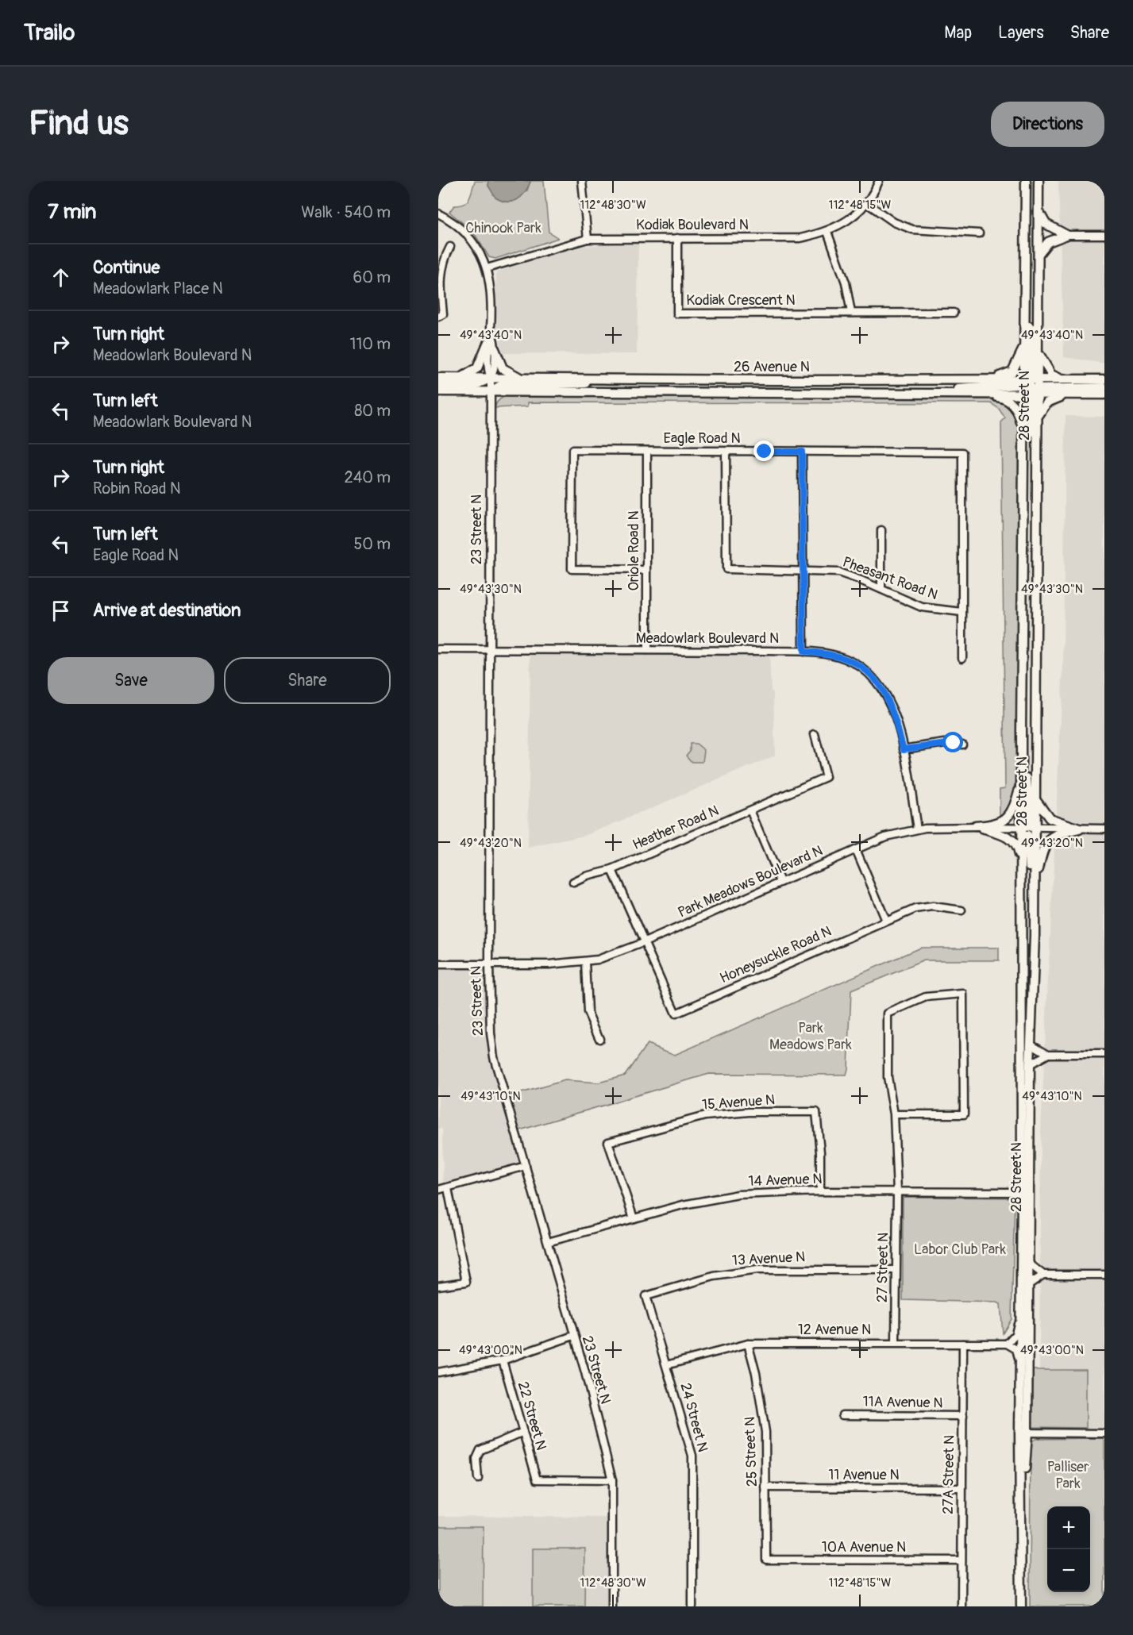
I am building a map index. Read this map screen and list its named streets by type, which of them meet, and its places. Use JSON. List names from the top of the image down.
{
  "streets": {
    "main road": ["26 Avenue N", "28 Street N"],
    "street": [
      "Kodiak Boulevard N",
      "Kodiak Crescent N",
      "Eagle Road N",
      "23 Street N",
      "Oriole Road N",
      "Pheasant Road N",
      "Meadowlark Boulevard N",
      "Heather Road N",
      "Park Meadows Boulevard N",
      "Honeysuckle Road N",
      "15 Avenue N",
      "14 Avenue N",
      "13 Avenue N",
      "27 Street N",
      "12 Avenue N",
      "11A Avenue N",
      "22 Street N",
      "24 Street N",
      "25 Street N",
      "11 Avenue N",
      "27A Street N",
      "10A Avenue N"
    ]
  },
  "crossings": [
    ["Kodiak Boulevard N", "Kodiak Crescent N"],
    ["Kodiak Boulevard N", "23 Street N"],
    ["26 Avenue N", "28 Street N"],
    ["26 Avenue N", "23 Street N"],
    ["28 Street N", "Park Meadows Boulevard N"],
    ["28 Street N", "14 Avenue N"],
    ["Eagle Road N", "Oriole Road N"],
    ["Eagle Road N", "Pheasant Road N"],
    ["23 Street N", "Meadowlark Boulevard N"],
    ["23 Street N", "Park Meadows Boulevard N"],
    ["23 Street N", "14 Avenue N"],
    ["23 Street N", "22 Street N"],
    ["Oriole Road N", "Meadowlark Boulevard N"],
    ["Meadowlark Boulevard N", "Park Meadows Boulevard N"],
    ["Park Meadows Boulevard N", "Honeysuckle Road N"],
    ["15 Avenue N", "14 Avenue N"],
    ["14 Avenue N", "27 Street N"],
    ["13 Avenue N", "27 Street N"],
    ["13 Avenue N", "24 Street N"],
    ["27 Street N", "12 Avenue N"],
    ["12 Avenue N", "24 Street N"],
    ["12 Avenue N", "25 Street N"],
    ["12 Avenue N", "27A Street N"],
    ["11A Avenue N", "27A Street N"],
    ["25 Street N", "11 Avenue N"],
    ["25 Street N", "10A Avenue N"],
    ["11 Avenue N", "27A Street N"],
    ["27A Street N", "10A Avenue N"]
  ],
  "parks": [
    "Chinook Park",
    "Park Meadows Park",
    "Labor Club Park",
    "Palliser Park"
  ],
  "page": {
    "header": "Trailo",
    "nav": ["Map", "Layers", "Share"],
    "buttons": [
      "Directions",
      ["Save", "Share"]
    ],
    "title": "Find us",
    "heading": ["7 min", "Walk · 540 m"],
    "list": [
      ["Continue", "Meadowlark Place N", "60 m"],
      ["Turn right", "Meadowlark Boulevard N", "110 m"],
      ["Turn left", "Meadowlark Boulevard N", "80 m"],
      ["Turn right", "Robin Road N", "240 m"],
      ["Turn left", "Eagle Road N", "50 m"],
      "Arrive at destination"
    ],
    "map_buttons": ["+", "−"]
  },
  "coordinates": [
    "112°48'30\"W",
    "112°48'15\"W",
    "49°43'40\"N",
    "49°43'30\"N",
    "49°43'20\"N",
    "49°43'10\"N",
    "49°43'00\"N"
  ]
}
